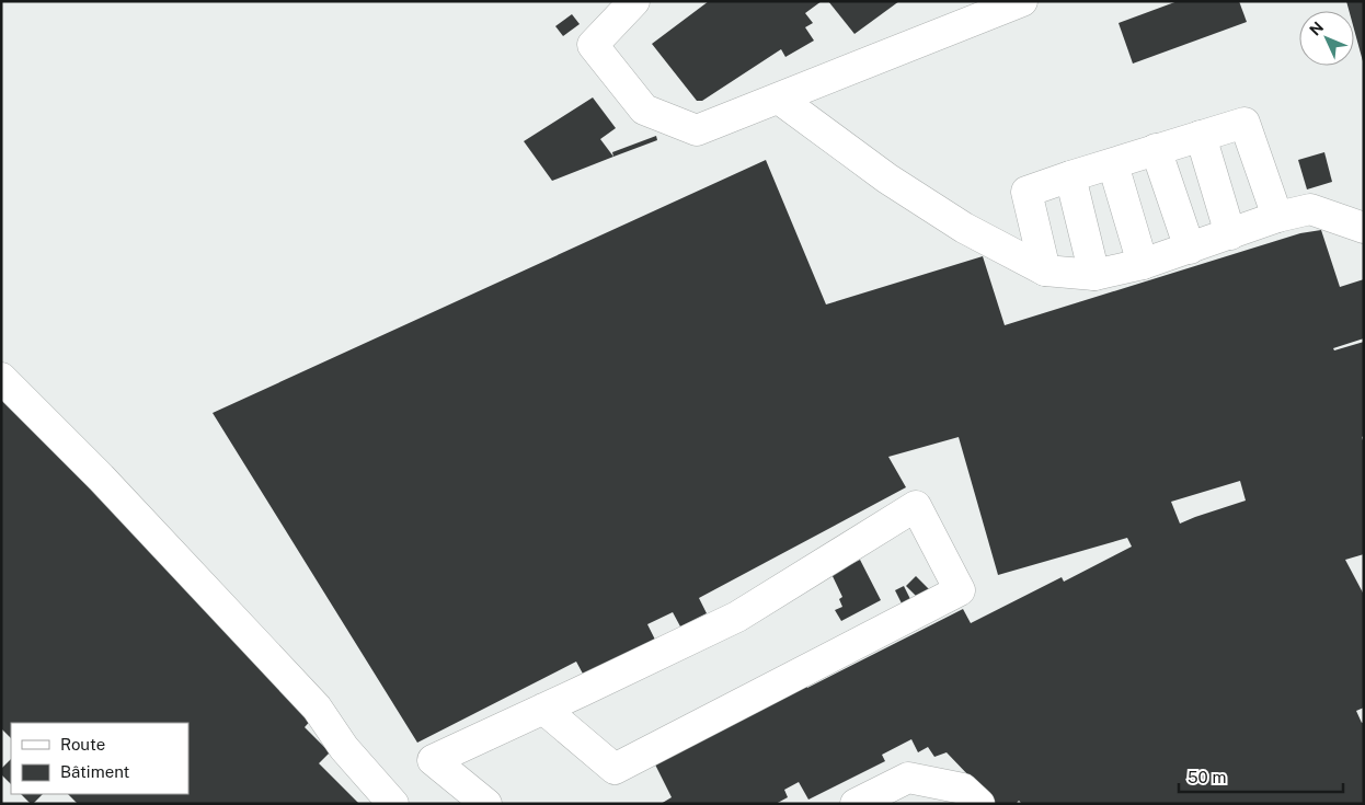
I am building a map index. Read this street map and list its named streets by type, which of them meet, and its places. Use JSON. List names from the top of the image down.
{
  "legend": ["Route", "Bâtiment"],
  "scale_bar": "50 m",
  "north": "top left"
}
